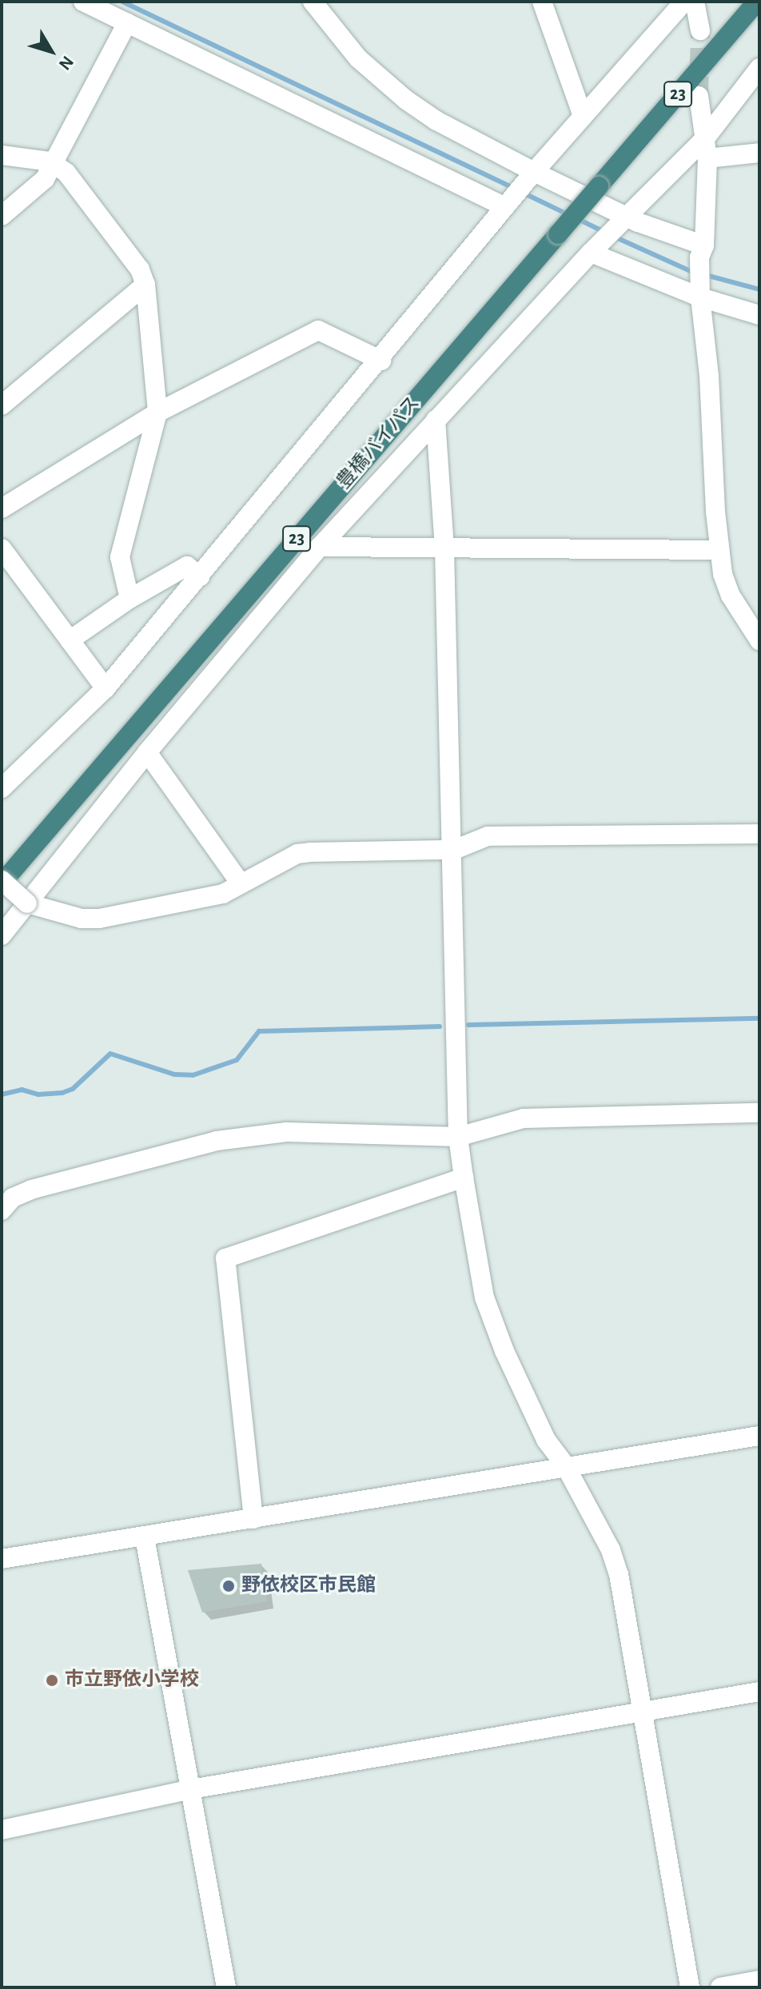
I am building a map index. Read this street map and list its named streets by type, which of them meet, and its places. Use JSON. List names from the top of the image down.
{
  "streets": {
    "highway": ["23", "豊橋バイパス"]
  },
  "crossings": [
    ["23", "豊橋バイパス"]
  ],
  "places": ["野依校区市民館", "市立野依小学校"],
  "north": "bottom right"
}
